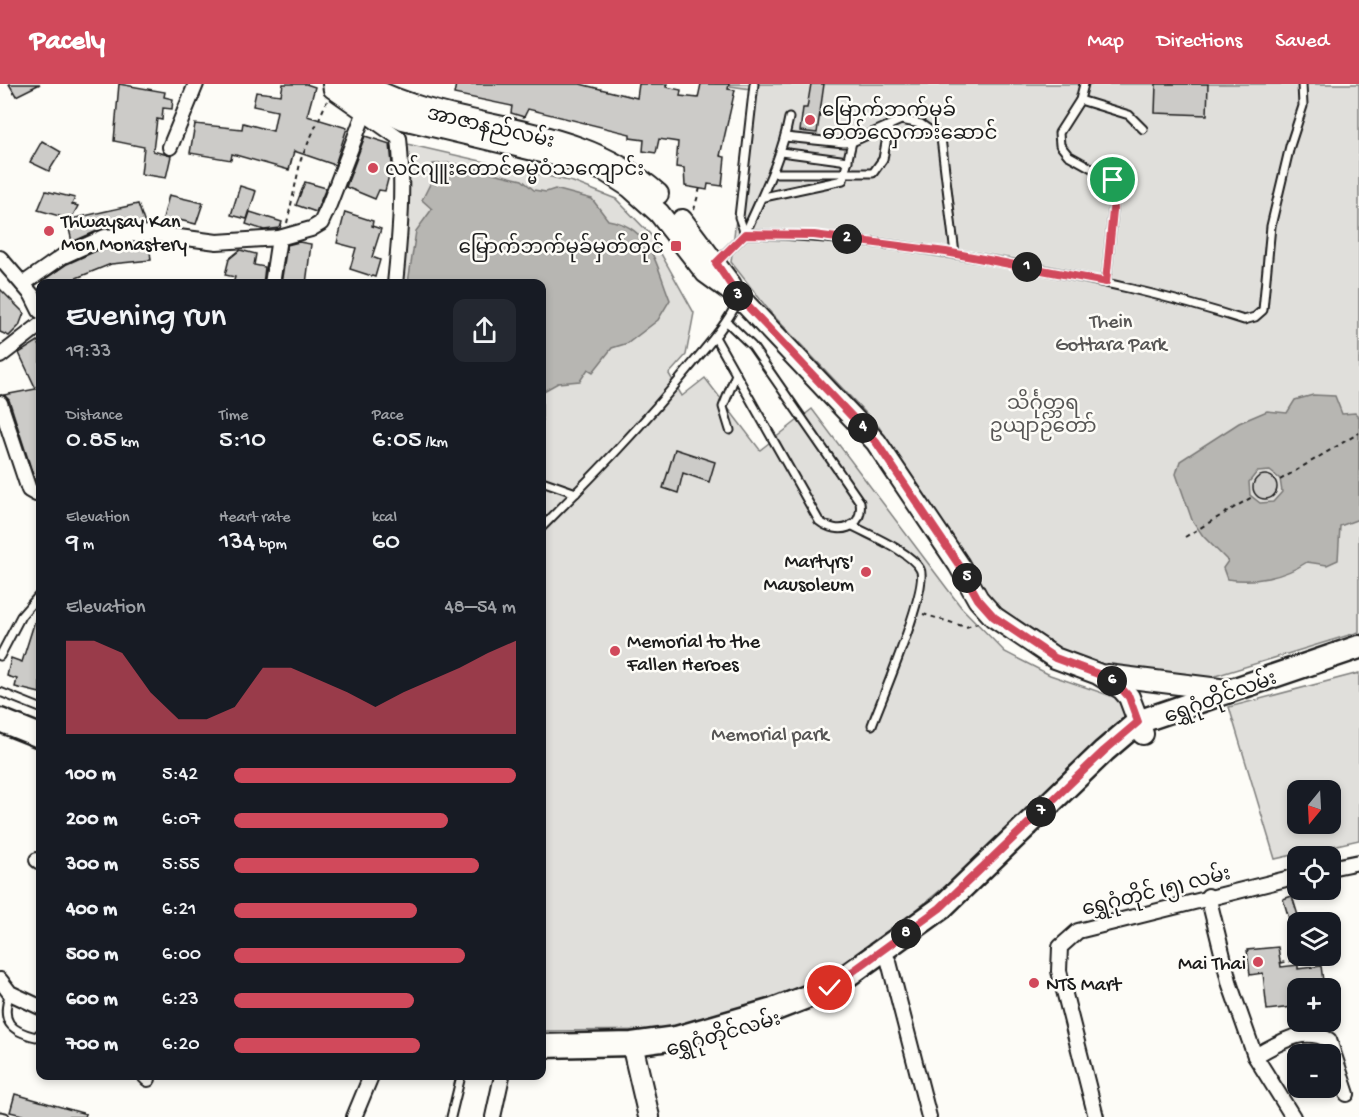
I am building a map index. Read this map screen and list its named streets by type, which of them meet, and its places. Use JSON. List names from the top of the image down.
{
  "streets": {
    "main road": ["အာဇာနည်လမ်း", "ရွှေဂုံတိုင်လမ်း"],
    "street": ["ရွှေဂုံတိုင် (၅) လမ်း"]
  },
  "crossings": [
    ["အာဇာနည်လမ်း", "ရွှေဂုံတိုင်လမ်း"]
  ],
  "parks": ["Thein Gottara Park", "သိင်္ဂုတ္တရ ဥယျာဉ်တော်", "Memorial park"],
  "places": {
    "other": [
      "မြောက်ဘက်မုခ် ဓာတ်လှေကားဆောင်",
      "လင်ဂျူးတောင်ဓမ္မဝံသကျောင်း",
      "Thwaysay Kan Mon Monastery",
      "Martyrs' Mausoleum",
      "Memorial to the Fallen Heroes",
      "Mai Thai",
      "NTS Mart"
    ],
    "transit": ["မြောက်ဘက်မုခ်မှတ်တိုင်"]
  },
  "north": "bottom",
  "page": {
    "header": "Pacely",
    "nav": ["Map", "Directions", "Saved"],
    "pins": [
      "2",
      "1",
      "3",
      "4",
      "5",
      "6",
      "7",
      "8"
    ],
    "heading": ["Evening run", "19:33"],
    "stats": [
      ["Distance", "0.85 km"],
      ["Time", "5:10"],
      ["Pace", "6:05 /km"],
      ["Elevation", "9 m"],
      ["Heart rate", "134 bpm"],
      ["kcal", "60"]
    ],
    "chart": ["Elevation", "48–54 m"],
    "list": [
      {
        "name": "100 m",
        "note": "5:42"
      },
      {
        "name": "200 m",
        "note": "6:07"
      },
      {
        "name": "300 m",
        "note": "5:55"
      },
      {
        "name": "400 m",
        "note": "6:21"
      },
      {
        "name": "500 m",
        "note": "6:00"
      },
      {
        "name": "600 m",
        "note": "6:23"
      },
      {
        "name": "700 m",
        "note": "6:20"
      }
    ],
    "map_buttons": ["+", "−"]
  }
}
